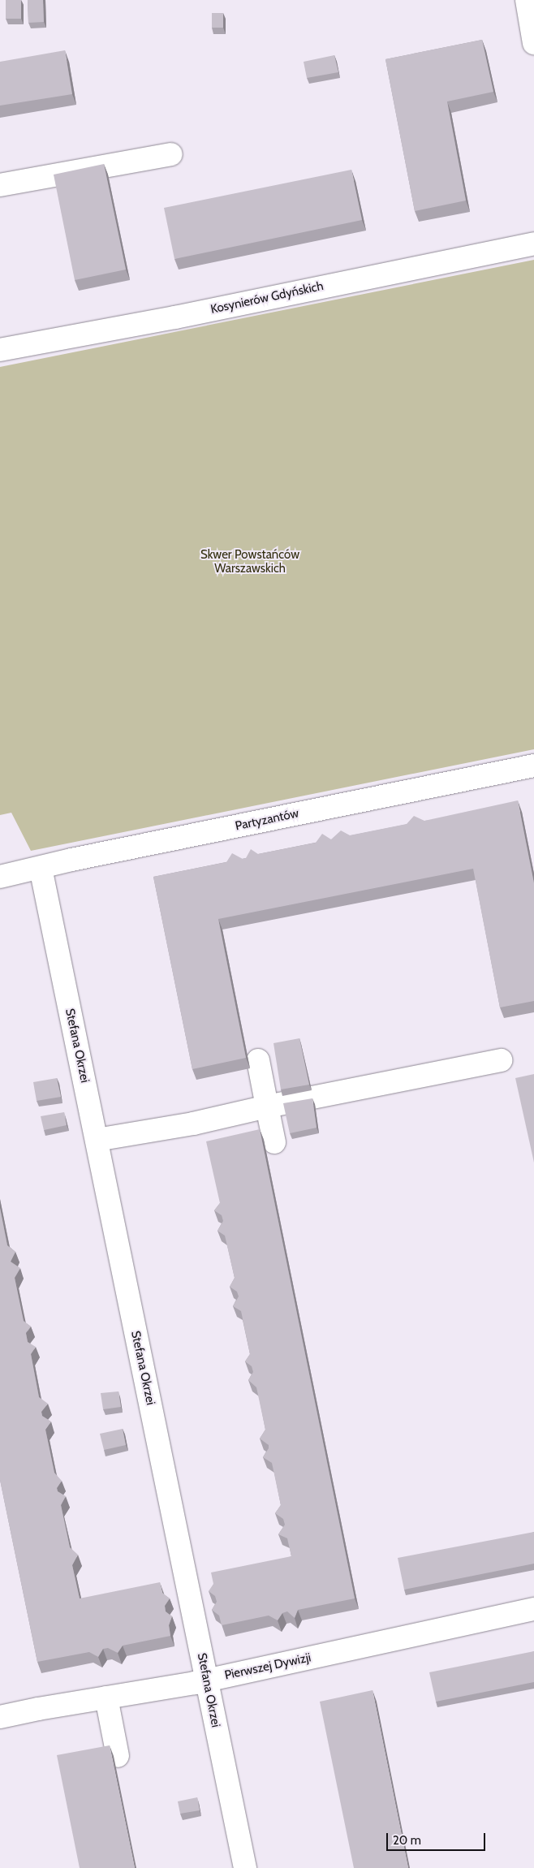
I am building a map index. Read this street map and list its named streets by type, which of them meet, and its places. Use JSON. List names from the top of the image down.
{
  "streets": {
    "street": [
      "Kosynierów Gdyńskich",
      "Partyzantów",
      "Stefana Okrzei",
      "Pierwszej Dywizji"
    ]
  },
  "crossings": [
    ["Partyzantów", "Stefana Okrzei"],
    ["Stefana Okrzei", "Pierwszej Dywizji"]
  ],
  "parks": ["Skwer Powstańców Warszawskich"],
  "scale_bar": "20 m"
}
